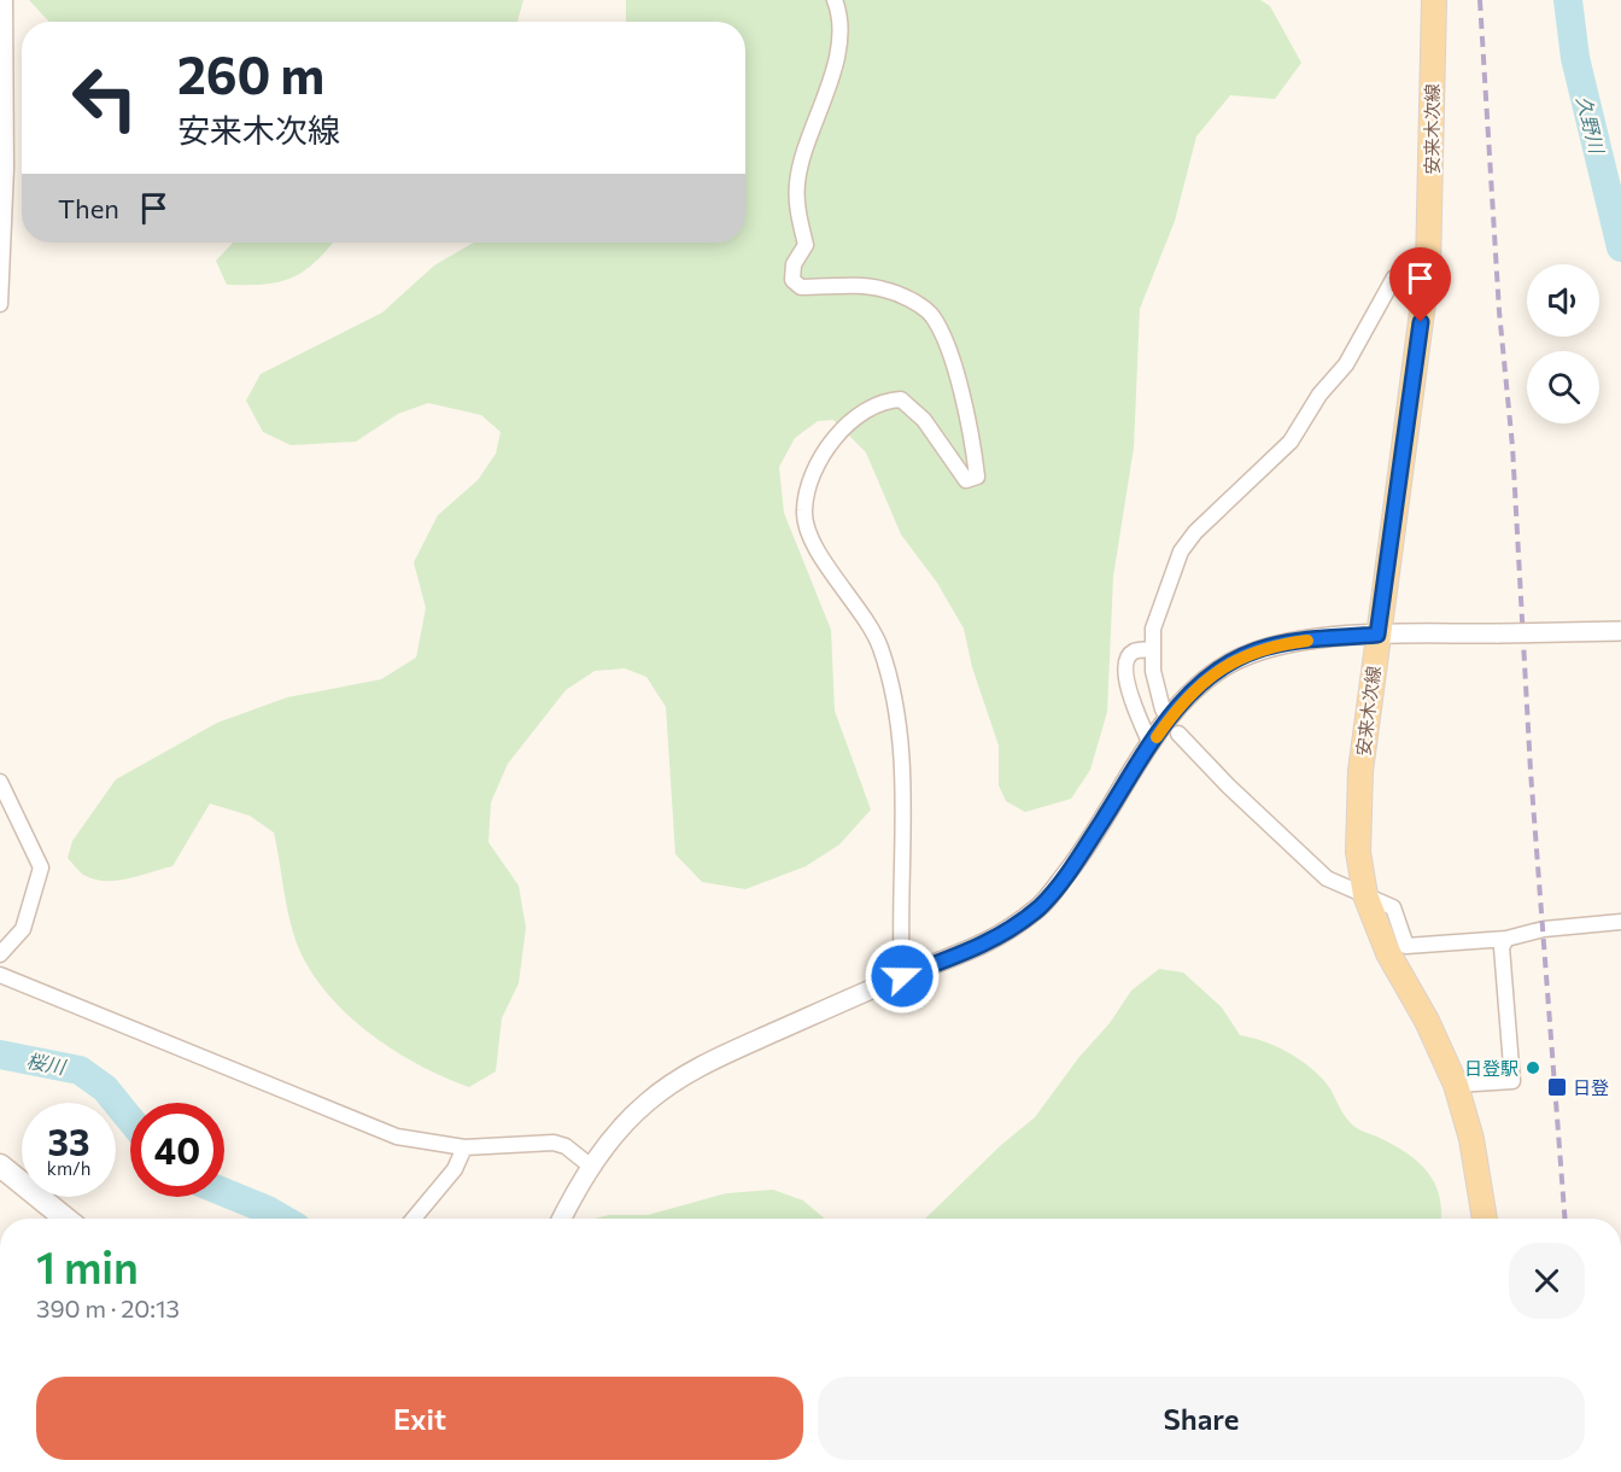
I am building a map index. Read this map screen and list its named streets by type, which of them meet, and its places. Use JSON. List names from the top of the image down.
{
  "streets": {
    "main road": ["安来木次線"]
  },
  "water": ["久野川", "桜川"],
  "places": {
    "other": ["日登駅"],
    "transit": ["日登"]
  },
  "page": {
    "turn": ["260 m", "安来木次線"],
    "then": "Then",
    "speed": "33 km/h",
    "limit": "40",
    "heading": ["1 min", "390 m · 20:13"],
    "buttons": ["Exit", "Share"]
  }
}
